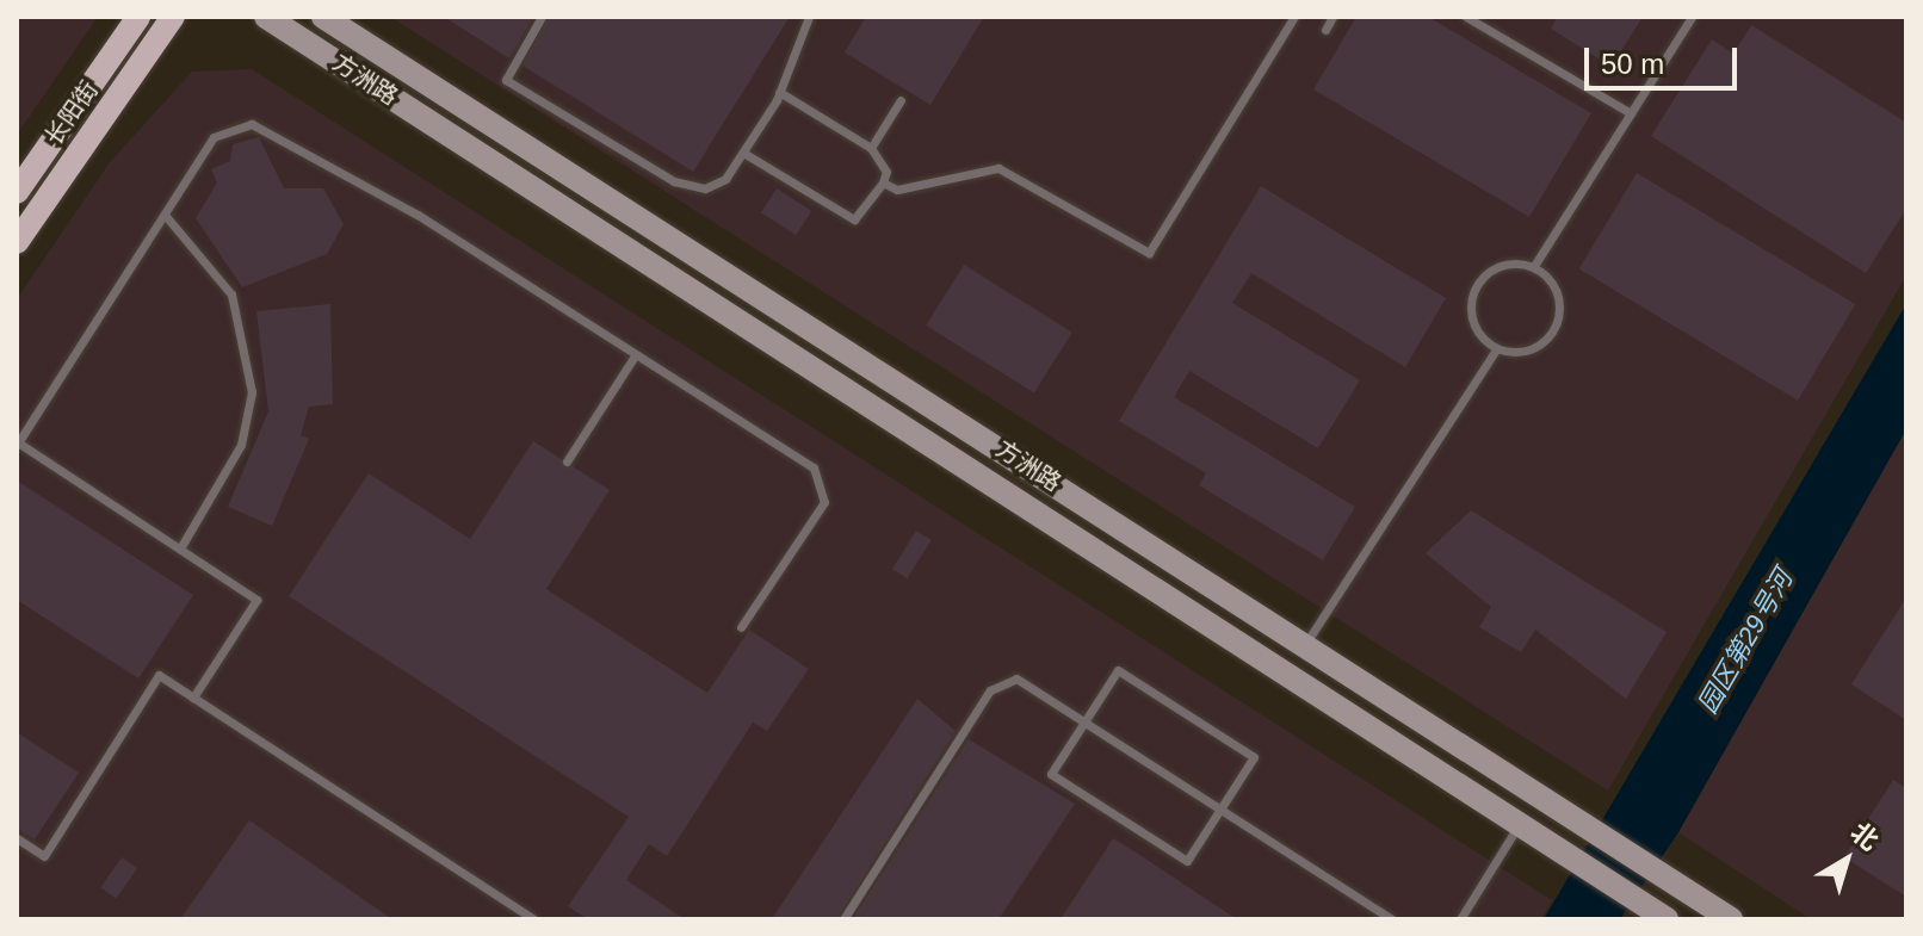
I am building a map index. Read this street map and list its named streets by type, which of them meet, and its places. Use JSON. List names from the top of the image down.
{
  "streets": {
    "main road": ["方洲路", "长阳街"]
  },
  "water": ["园区第29号河"],
  "scale_bar": "50 m",
  "north": "top right"
}
